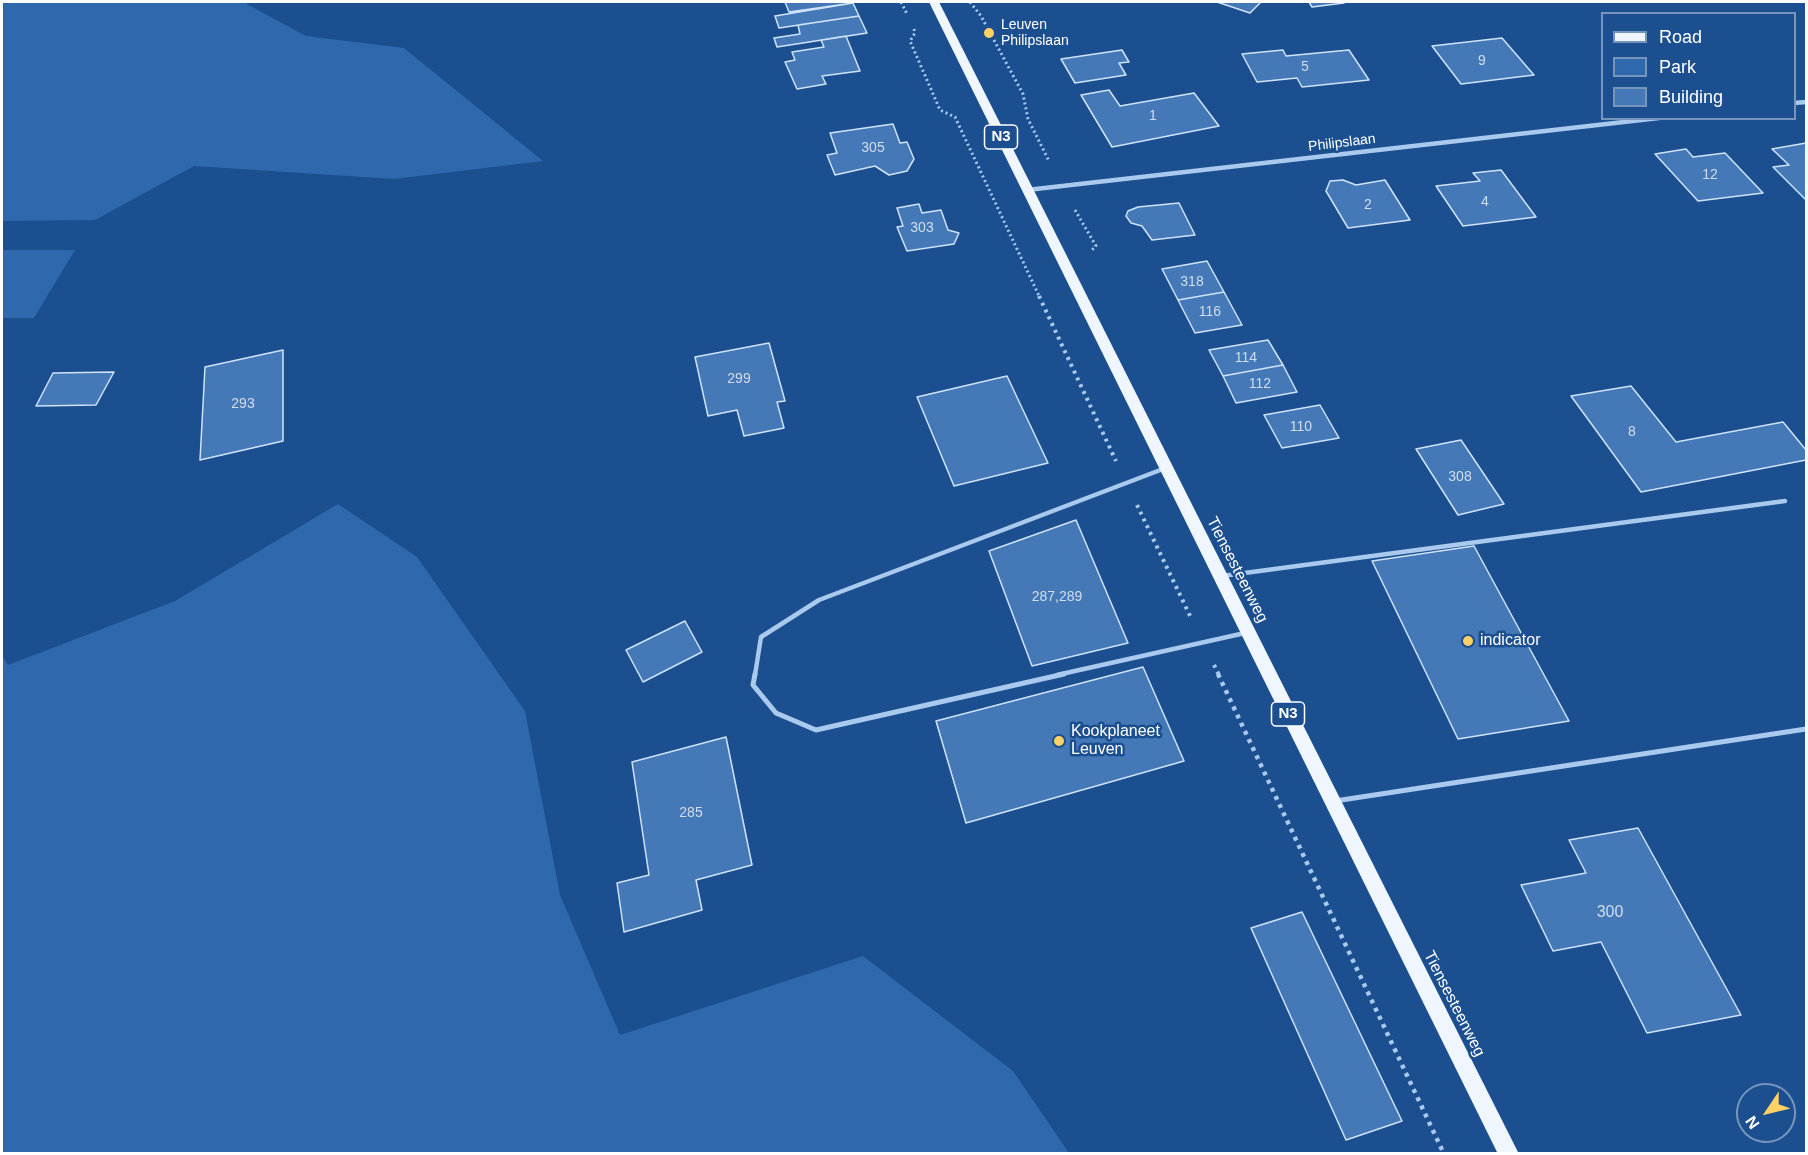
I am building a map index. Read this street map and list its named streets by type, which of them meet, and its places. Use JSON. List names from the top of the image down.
{
  "streets": {
    "main road": ["N3", "Tiensesteenweg"],
    "street": ["Philipslaan"]
  },
  "crossings": [
    ["Philipslaan", "Tiensesteenweg"]
  ],
  "places": ["Leuven Philipslaan", "indicator", "Kookplaneet Leuven"],
  "house_numbers": [
    "9",
    "5",
    "1",
    "305",
    "12",
    "4",
    "2",
    "303",
    "318",
    "116",
    "114",
    "299",
    "112",
    "293",
    "110",
    "8",
    "308",
    "287,289",
    "285",
    "300"
  ],
  "legend": ["Road", "Park", "Building"],
  "north": "bottom left"
}
